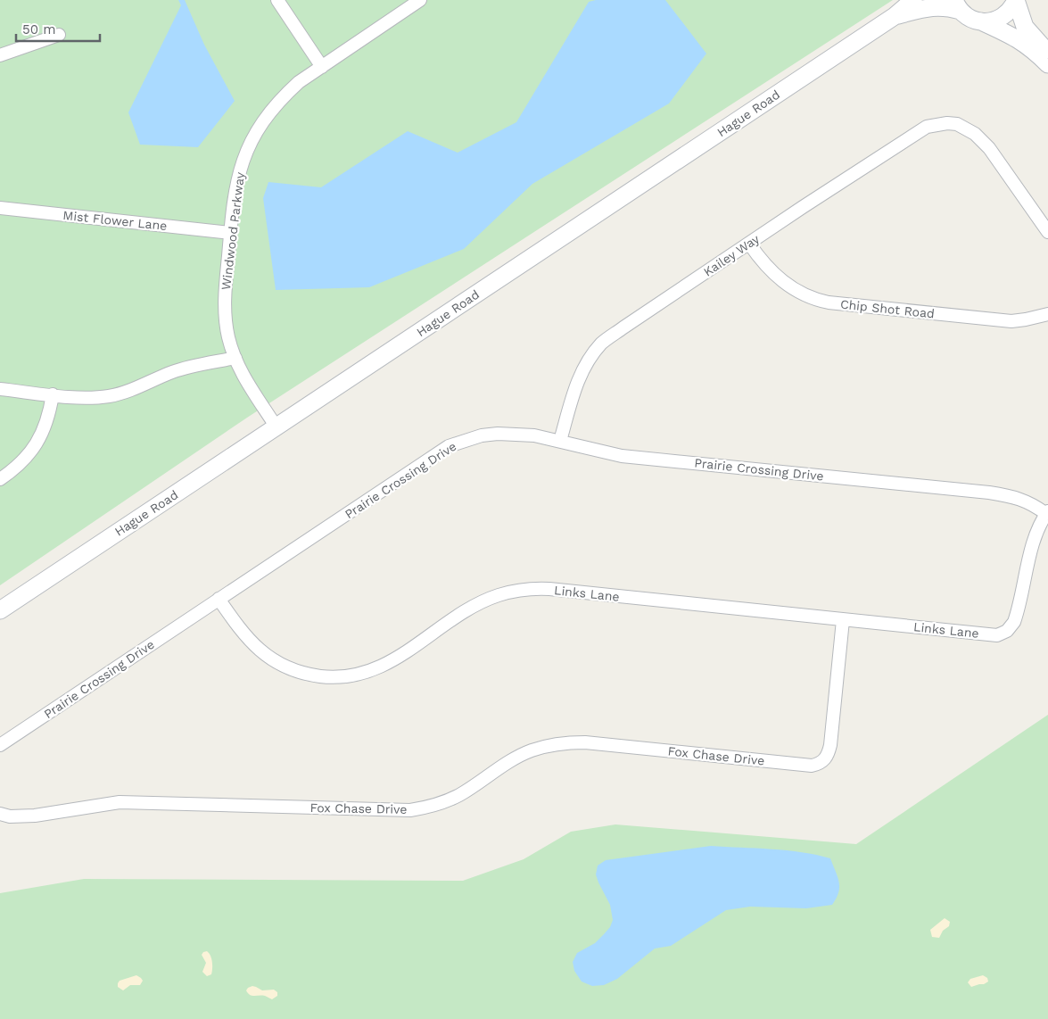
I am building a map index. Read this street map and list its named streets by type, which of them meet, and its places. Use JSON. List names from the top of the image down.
{
  "streets": {
    "main road": ["Hague Road"],
    "street": [
      "Mist Flower Lane",
      "Windwood Parkway",
      "Kailey Way",
      "Chip Shot Road",
      "Prairie Crossing Drive",
      "Links Lane",
      "Fox Chase Drive"
    ]
  },
  "crossings": [
    ["Hague Road", "Windwood Parkway"],
    ["Mist Flower Lane", "Windwood Parkway"],
    ["Kailey Way", "Chip Shot Road"],
    ["Kailey Way", "Prairie Crossing Drive"],
    ["Prairie Crossing Drive", "Links Lane"],
    ["Links Lane", "Fox Chase Drive"]
  ],
  "scale_bar": "50 m"
}
